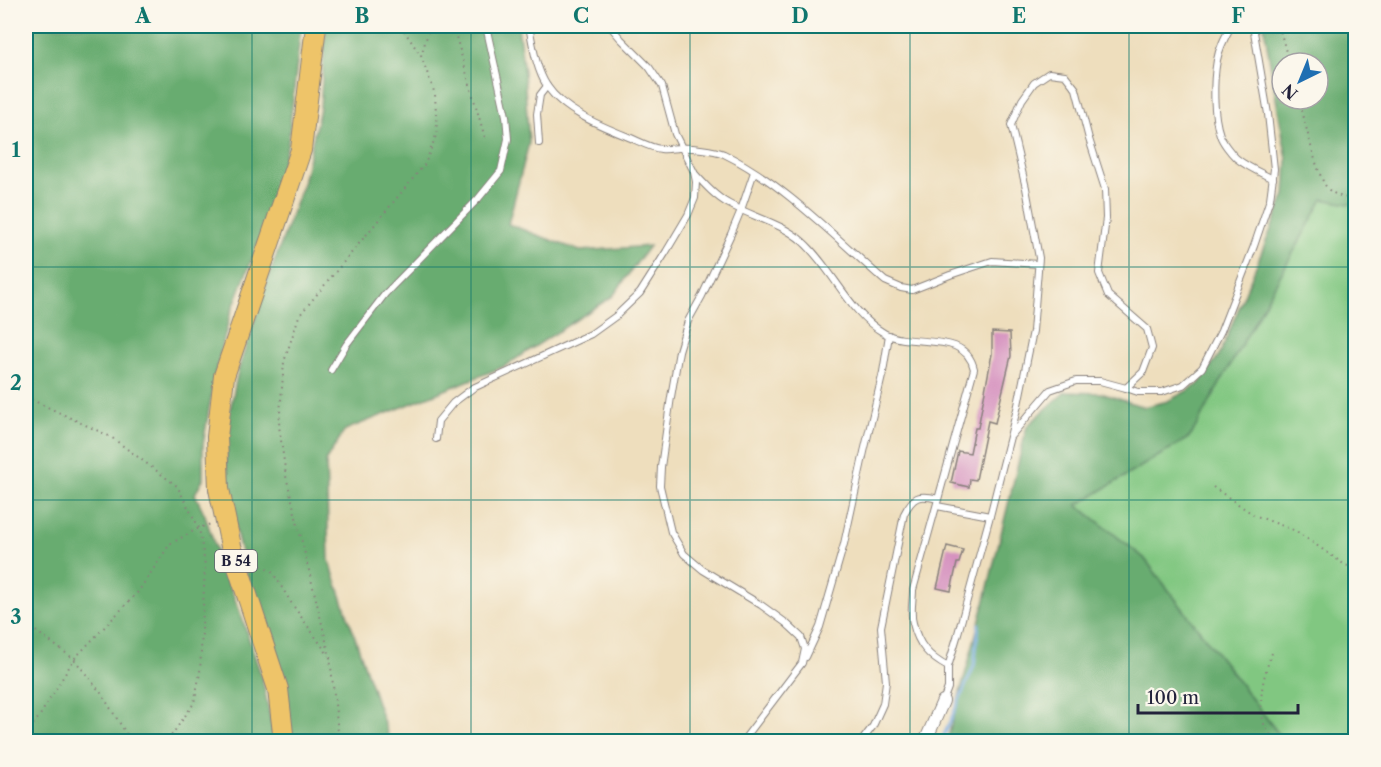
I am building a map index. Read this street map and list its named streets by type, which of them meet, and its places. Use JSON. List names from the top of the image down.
{
  "streets": {
    "main road": ["B 54"]
  },
  "scale_bar": "100 m",
  "north": "bottom left",
  "grid": {
    "columns": [
      "A",
      "B",
      "C",
      "D",
      "E",
      "F"
    ],
    "rows": ["1", "2", "3"]
  }
}
